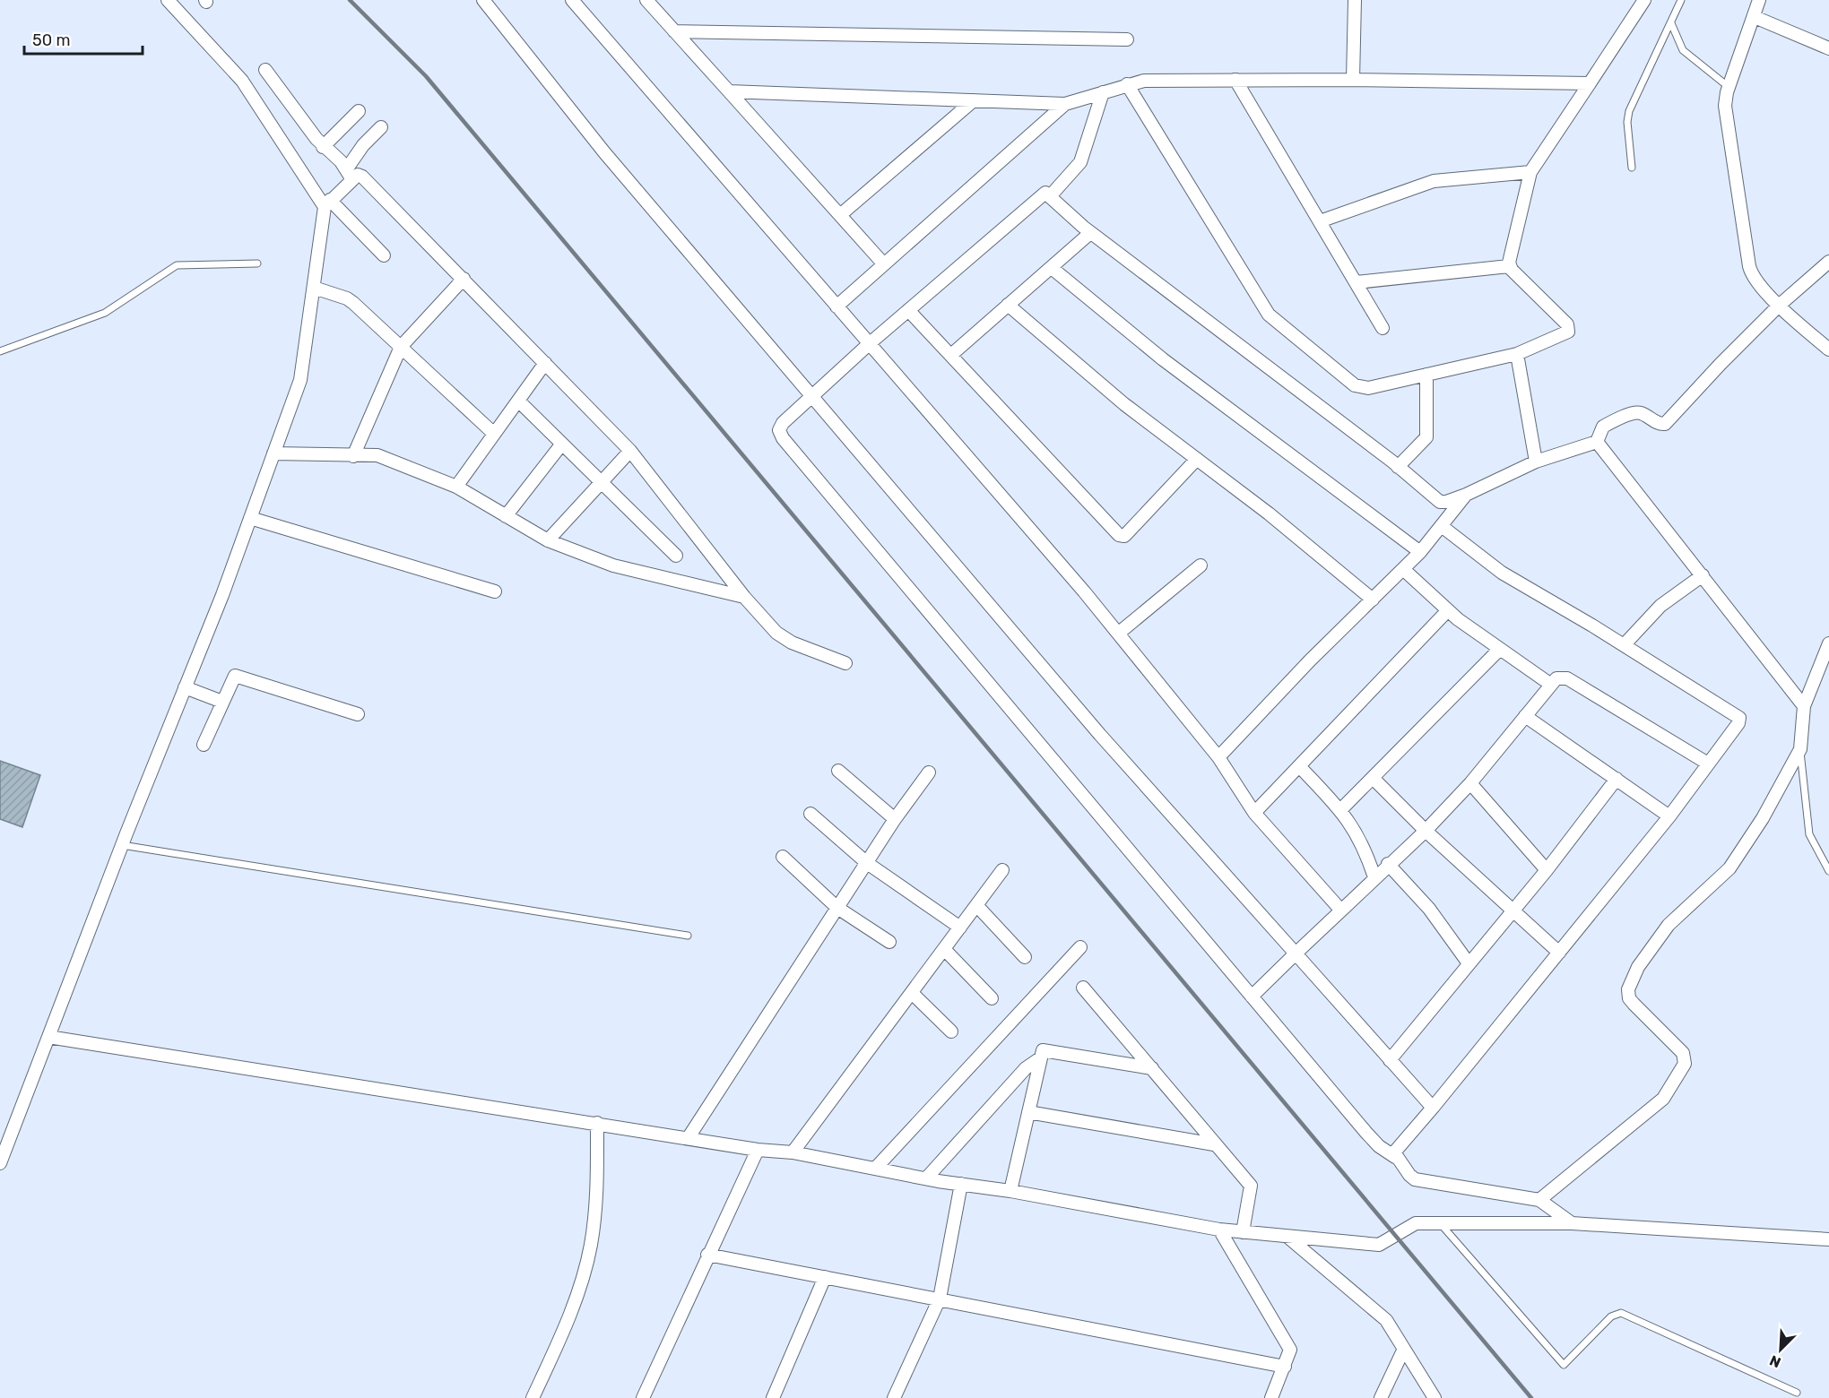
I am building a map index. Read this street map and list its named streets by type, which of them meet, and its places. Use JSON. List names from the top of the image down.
{
  "scale_bar": "50 m",
  "north": "bottom left"
}
